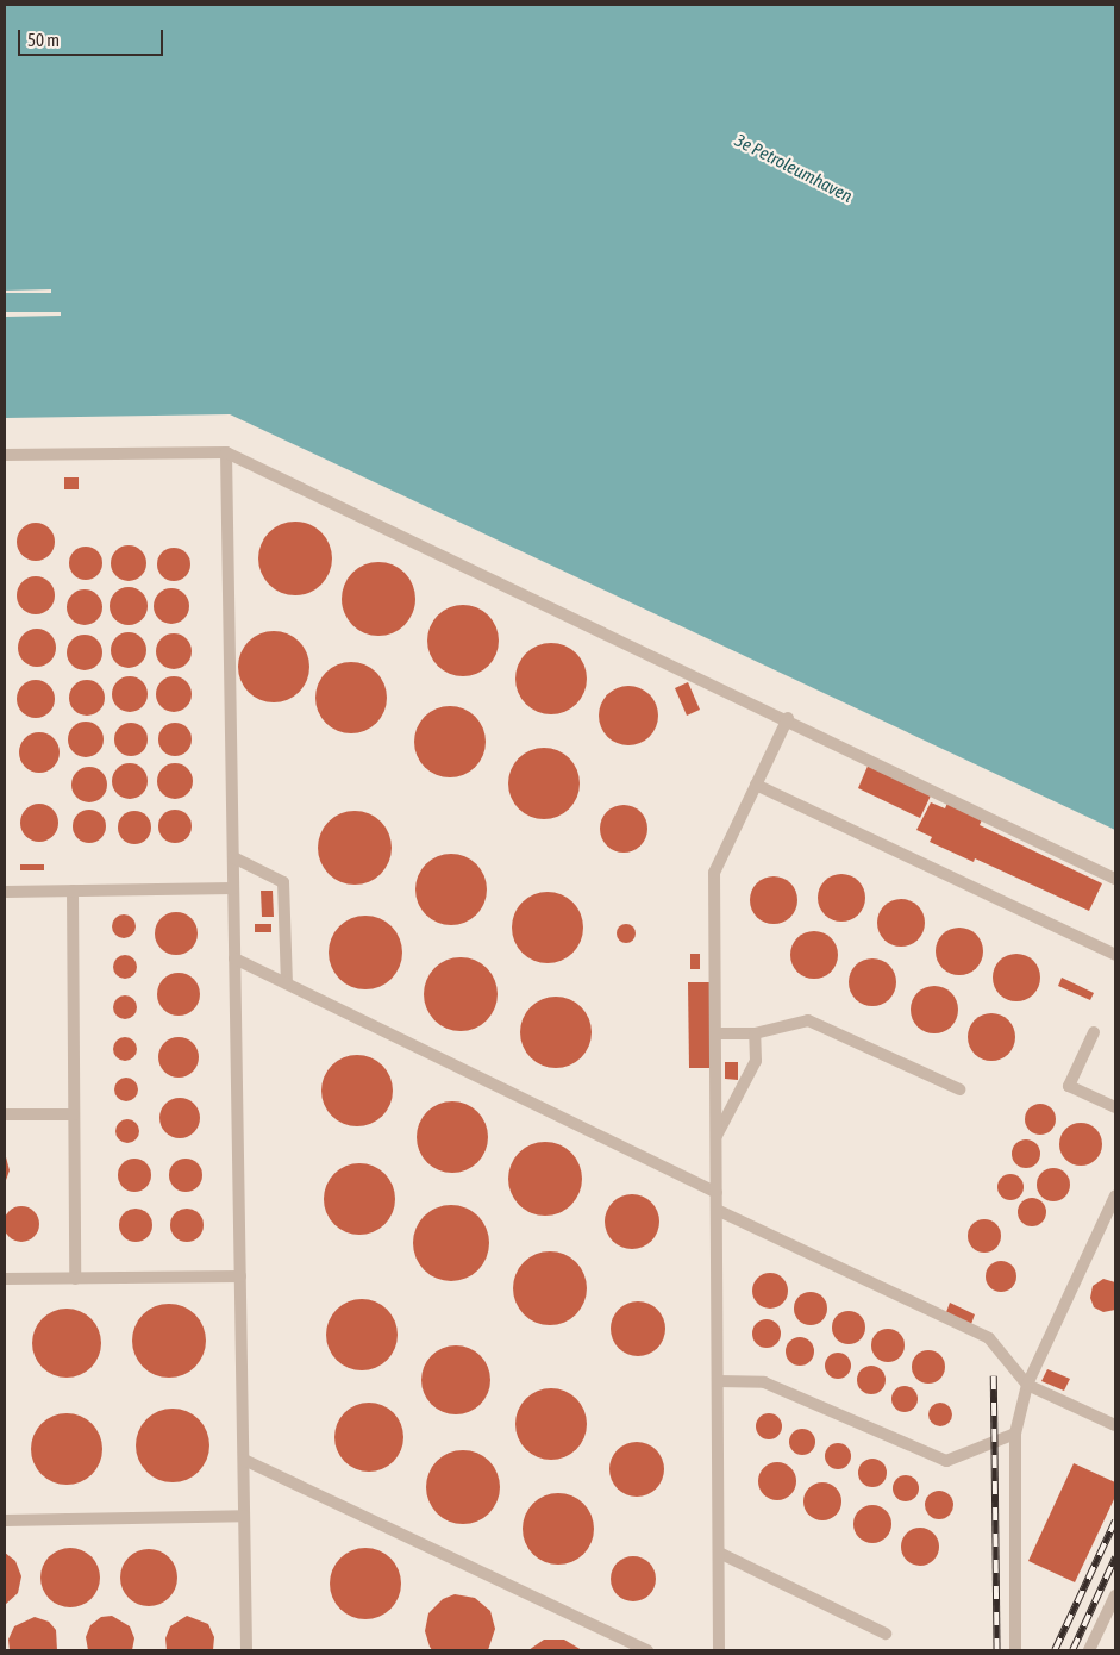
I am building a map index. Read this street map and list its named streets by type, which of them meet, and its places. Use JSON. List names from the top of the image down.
{
  "water": ["3e Petroleumhaven"],
  "scale_bar": "50 m"
}
